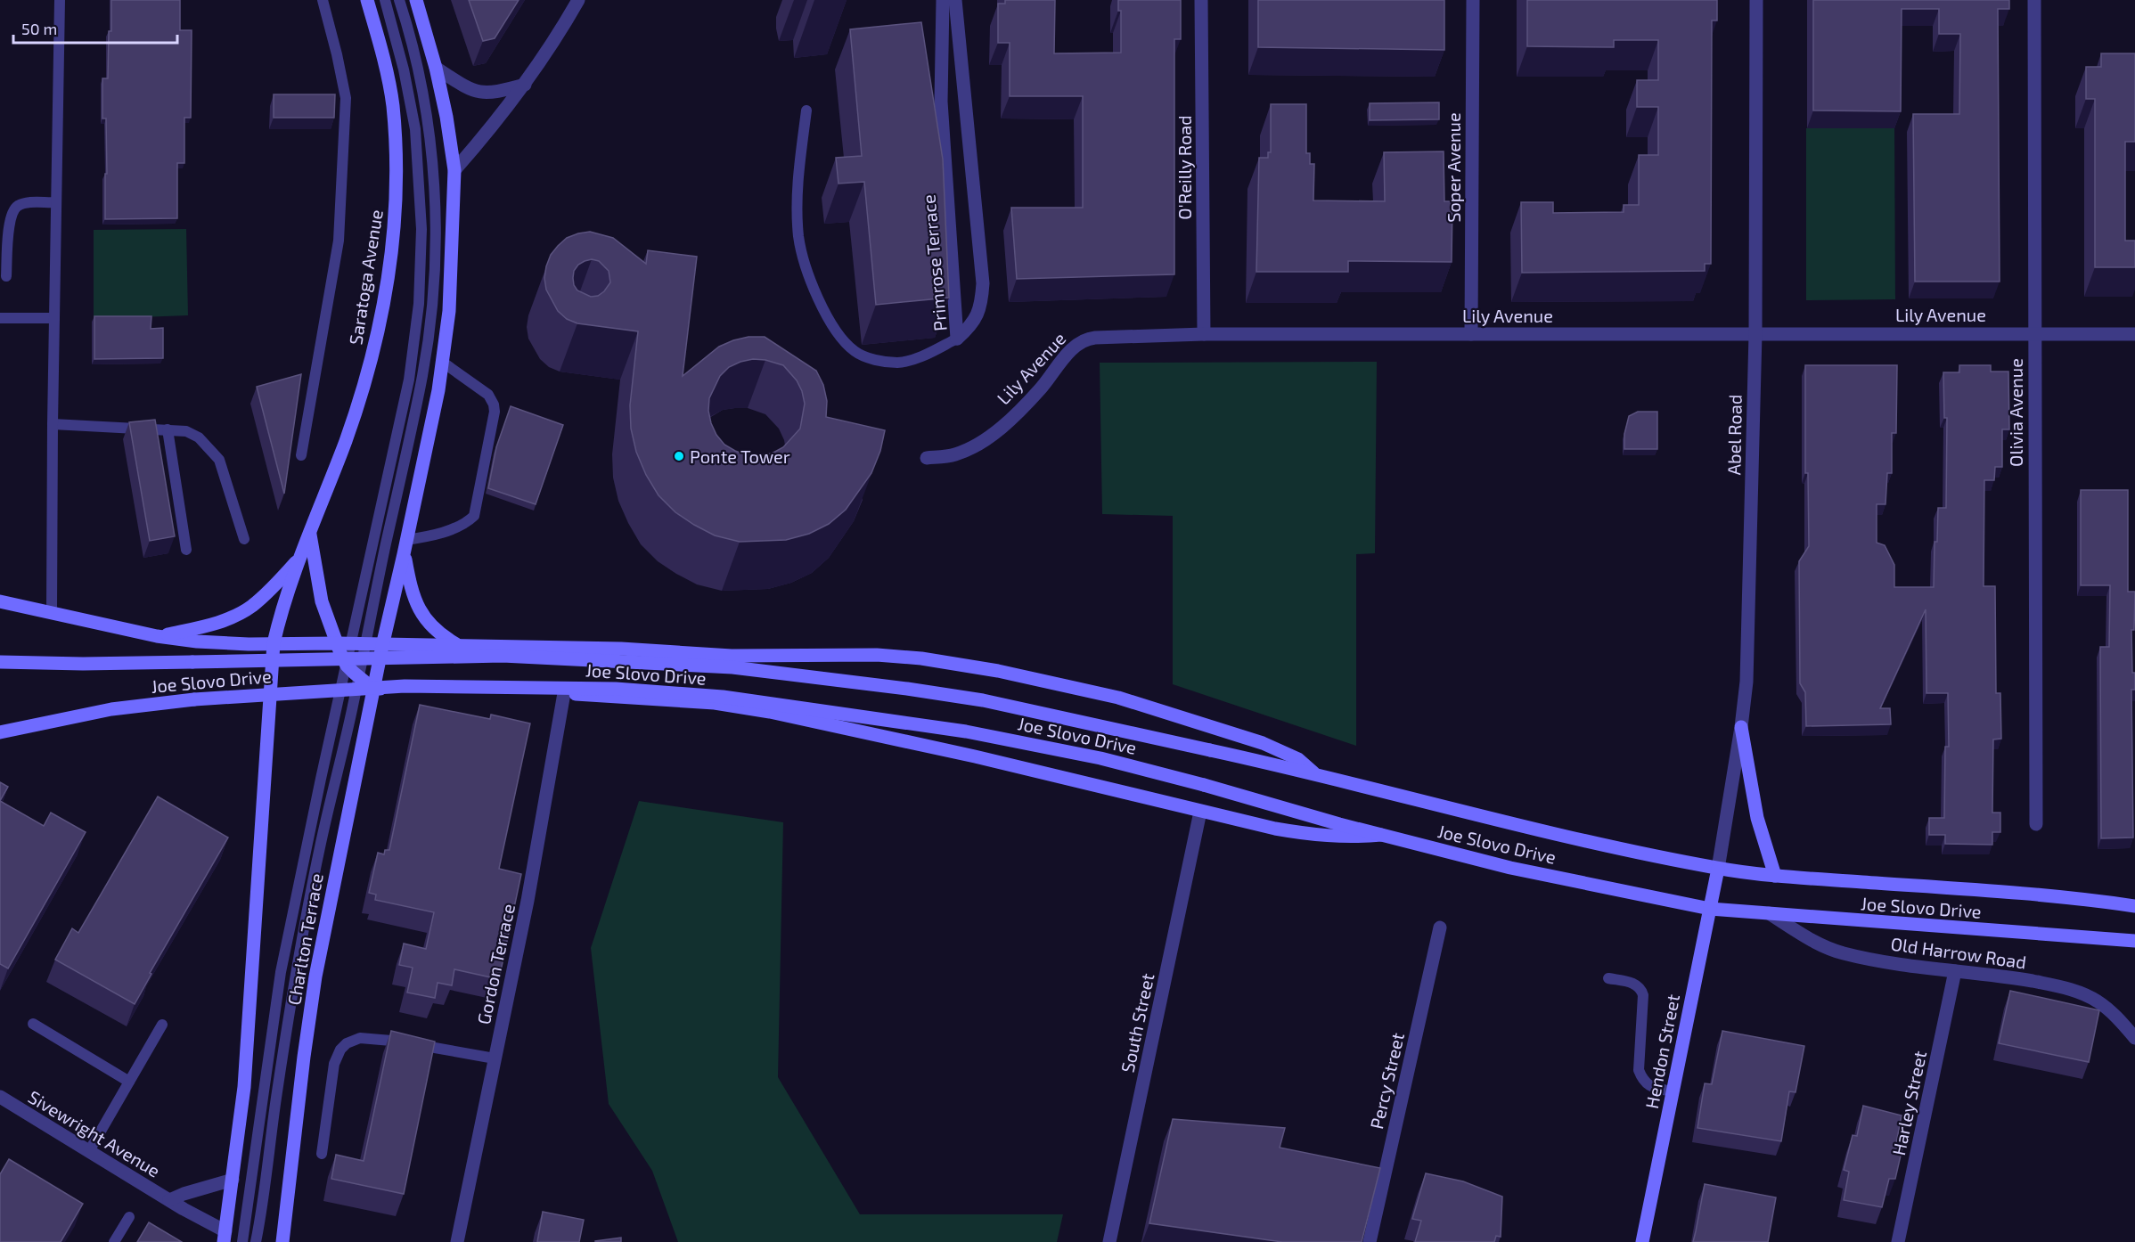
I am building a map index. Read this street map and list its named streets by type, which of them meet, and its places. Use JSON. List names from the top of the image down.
{
  "streets": {
    "main road": [
      "Saratoga Avenue",
      "Joe Slovo Drive",
      "Charlton Terrace",
      "Hendon Street"
    ],
    "street": [
      "O'Reilly Road",
      "Soper Avenue",
      "Primrose Terrace",
      "Lily Avenue",
      "Olivia Avenue",
      "Abel Road",
      "Old Harrow Road",
      "Gordon Terrace",
      "South Street",
      "Percy Street",
      "Harley Street",
      "Sivewright Avenue"
    ]
  },
  "crossings": [
    ["O'Reilly Road", "Lily Avenue"],
    ["Soper Avenue", "Lily Avenue"],
    ["Lily Avenue", "Olivia Avenue"],
    ["Lily Avenue", "Abel Road"],
    ["Abel Road", "Joe Slovo Drive"],
    ["Abel Road", "Hendon Street"],
    ["Joe Slovo Drive", "Old Harrow Road"],
    ["Joe Slovo Drive", "Hendon Street"],
    ["Old Harrow Road", "Harley Street"]
  ],
  "places": ["Ponte Tower"],
  "scale_bar": "50 m"
}
